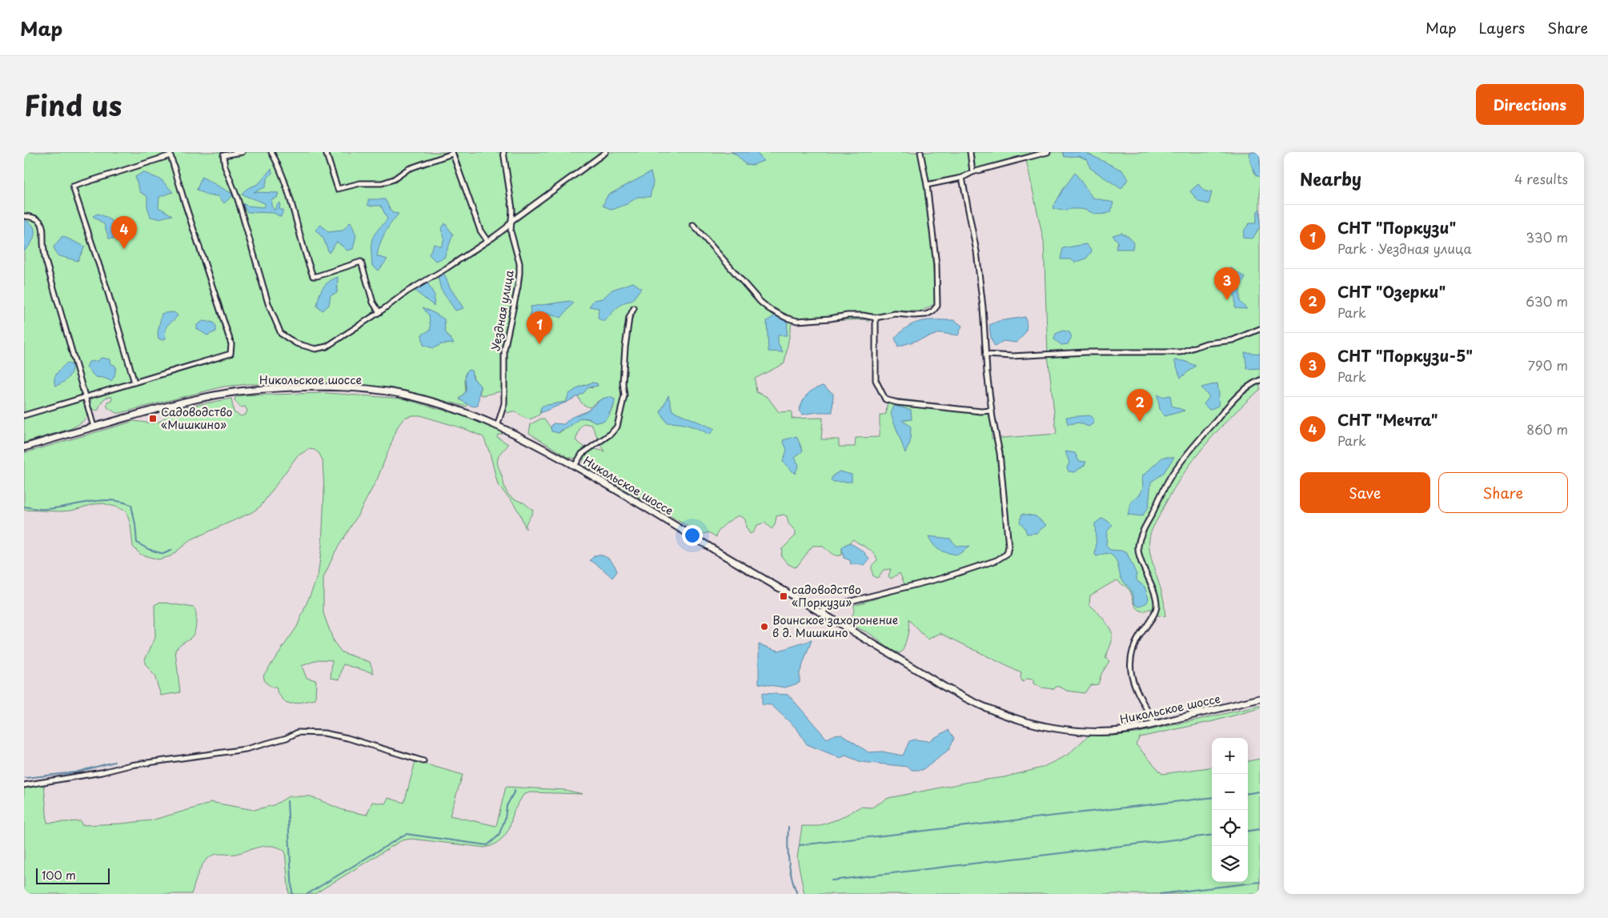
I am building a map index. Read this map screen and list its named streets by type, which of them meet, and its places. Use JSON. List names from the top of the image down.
{
  "streets": {
    "main road": ["Никольское шоссе"],
    "street": ["Уездная улица"]
  },
  "crossings": [
    ["Уездная улица", "Никольское шоссе"]
  ],
  "places": {
    "transit": ["Садоводство «Мишкино»", "садоводство «Поркузи»"],
    "other": ["Воинское захоронение в д. Мишкино"]
  },
  "scale_bar": "100 m",
  "page": {
    "header": "Map",
    "nav": ["Map", "Layers", "Share"],
    "title": "Find us",
    "buttons": [
      "Directions",
      ["Save", "Share"]
    ],
    "heading": ["Nearby", "4 results"],
    "list": [
      {
        "mark": "1",
        "name": "СНТ \"Поркузи\"",
        "note": "Park · Уездная улица",
        "value": "330 m"
      },
      {
        "mark": "2",
        "name": "СНТ \"Озерки\"",
        "note": "Park",
        "value": "630 m"
      },
      {
        "mark": "3",
        "name": "СНТ \"Поркузи-5\"",
        "note": "Park",
        "value": "790 m"
      },
      {
        "mark": "4",
        "name": "СНТ \"Мечта\"",
        "note": "Park",
        "value": "860 m"
      }
    ],
    "pins": [
      "4",
      "3",
      "1",
      "2"
    ],
    "map_buttons": ["+", "−"],
    "scale": "100 m"
  }
}
